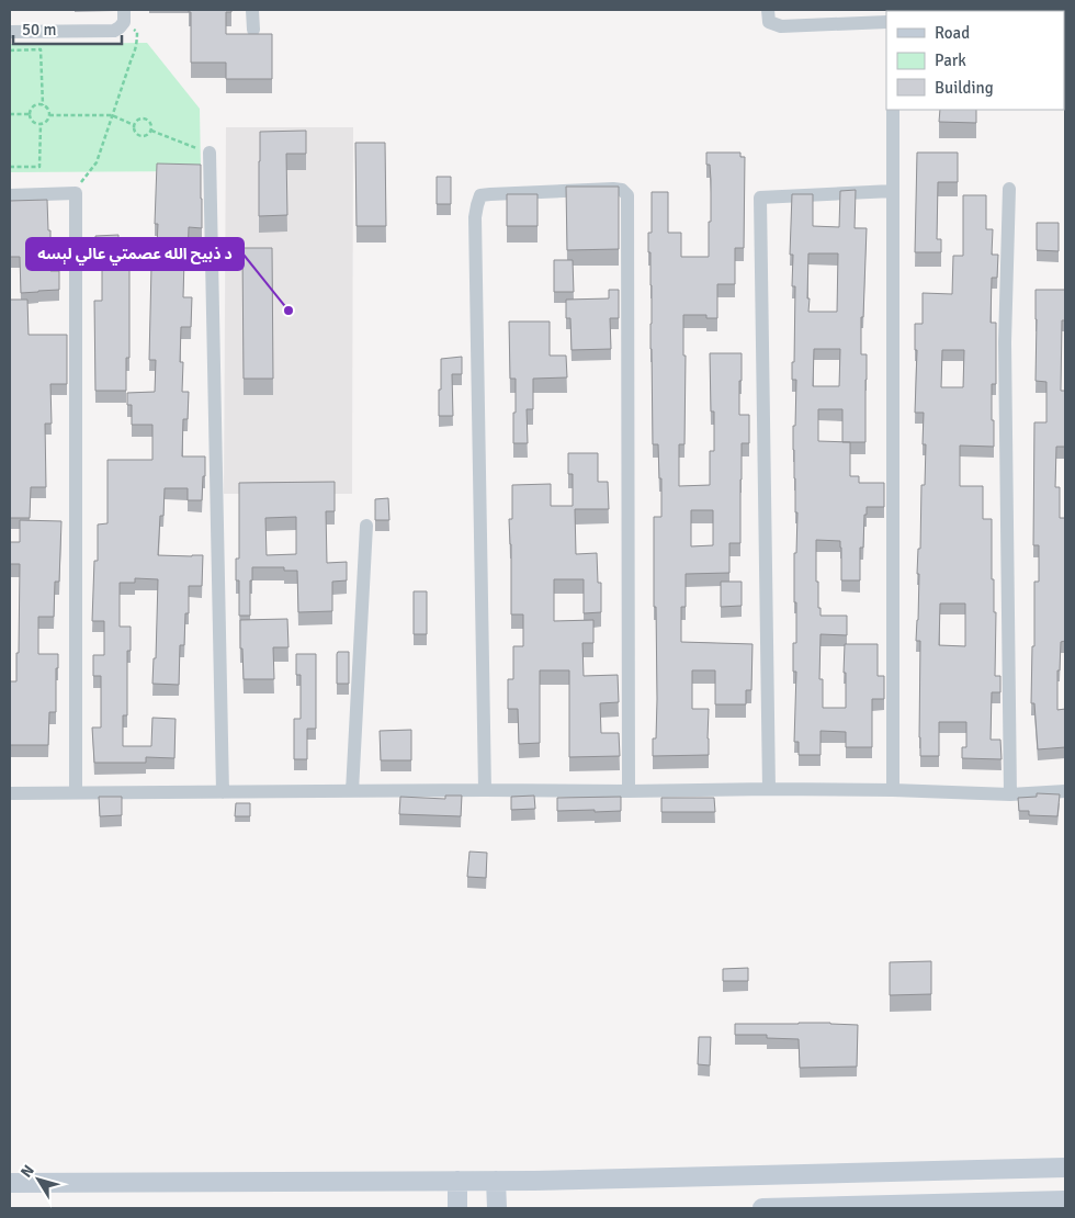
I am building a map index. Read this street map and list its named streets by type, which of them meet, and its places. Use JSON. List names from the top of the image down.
{
  "places": ["د ذبیح الله عصمتي عالي لېسه"],
  "legend": ["Road", "Park", "Building"],
  "scale_bar": "50 m",
  "north": "top left"
}
